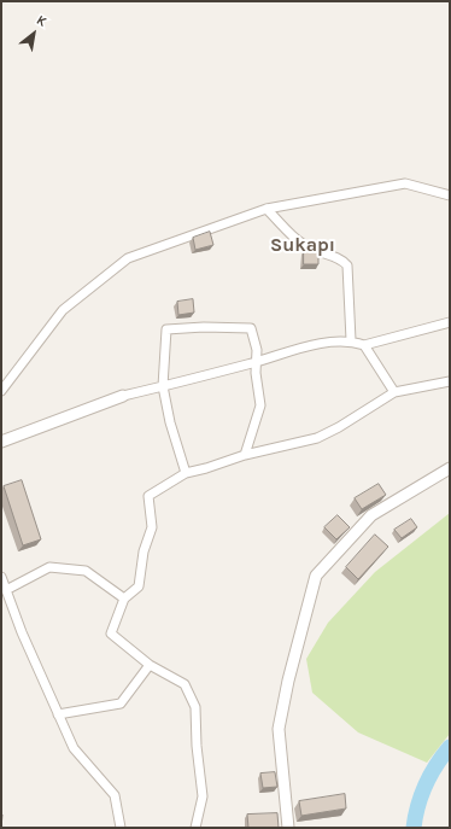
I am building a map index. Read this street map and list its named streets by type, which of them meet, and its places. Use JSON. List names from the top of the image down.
{
  "districts": ["Sukapı"],
  "north": "top right"
}
